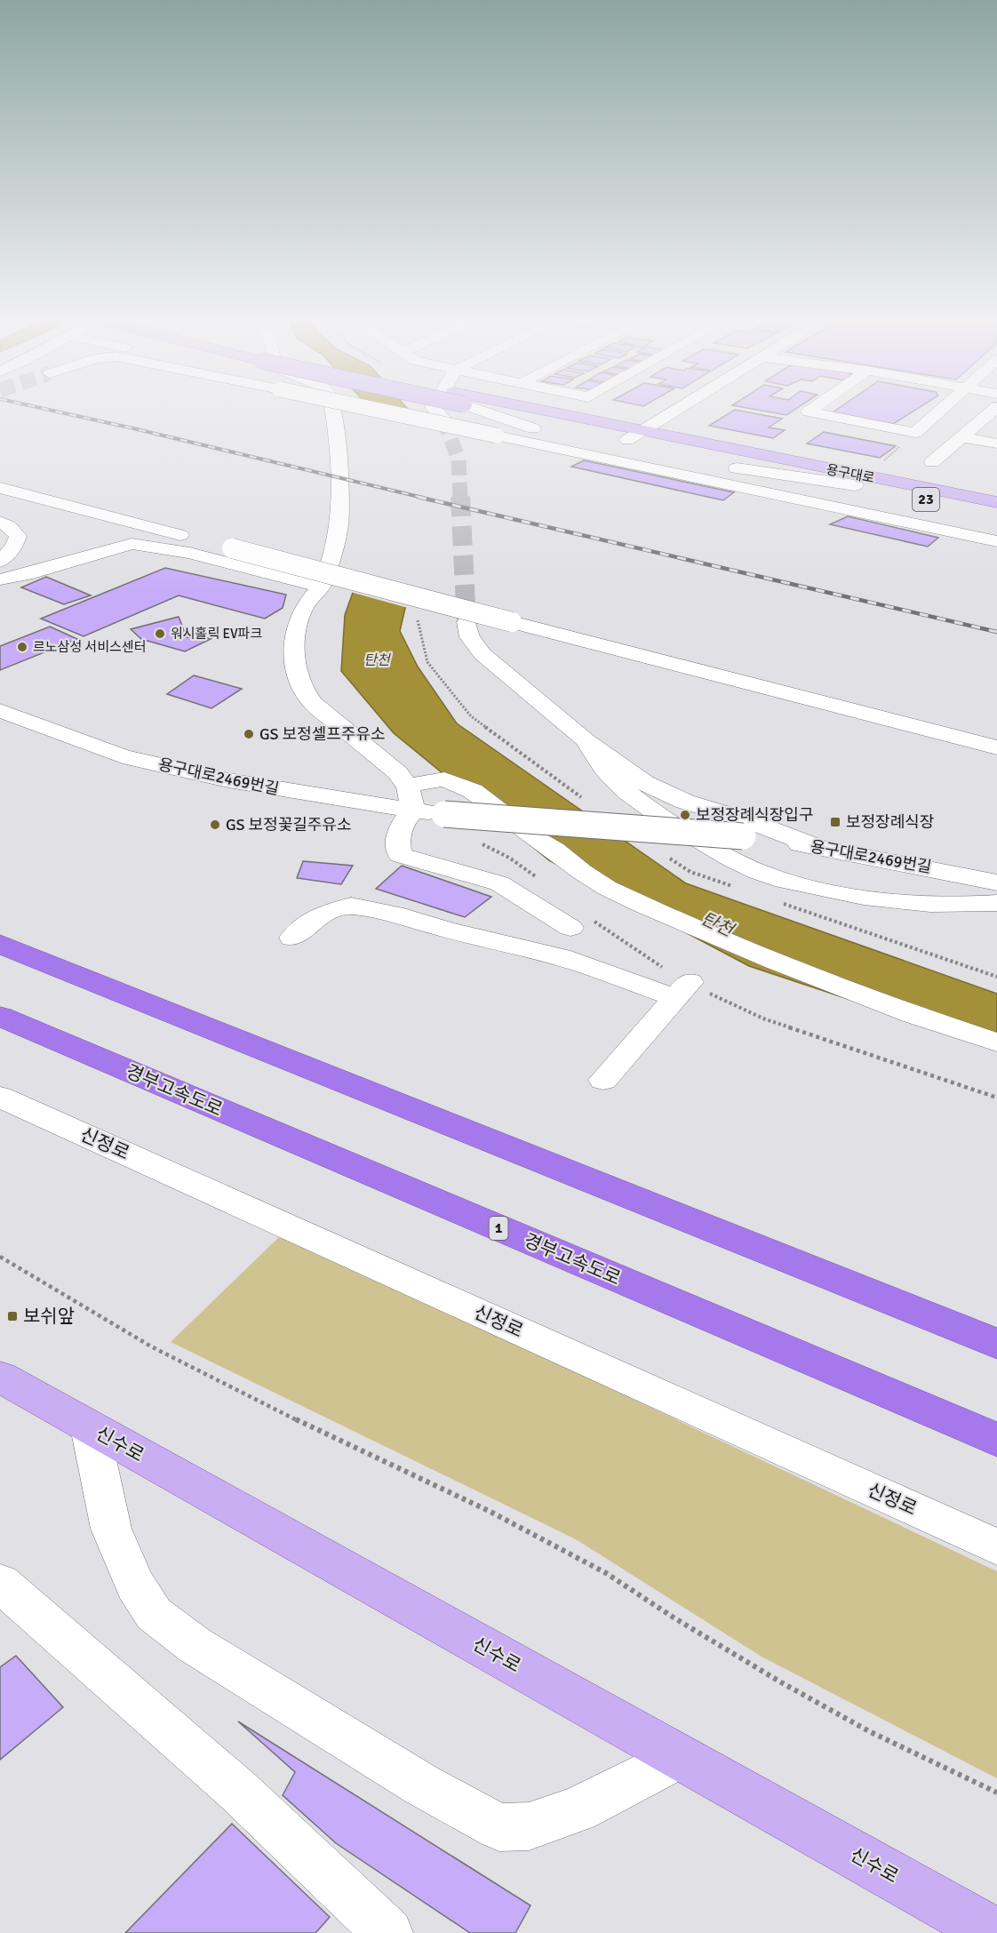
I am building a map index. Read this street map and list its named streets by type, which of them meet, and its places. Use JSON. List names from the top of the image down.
{
  "streets": {
    "highway": ["경부고속도로", "1"],
    "main road": ["용구대로", "23", "신수로"],
    "street": ["용구대로2469번길", "신정로"]
  },
  "water": ["탄천"],
  "places": {
    "other": [
      "워시홀릭 EV파크",
      "르노삼성 서비스센터",
      "GS 보정셀프주유소",
      "보정장례식장입구",
      "GS 보정꽃길주유소"
    ],
    "transit": ["보정장례식장", "보쉬앞"]
  }
}
